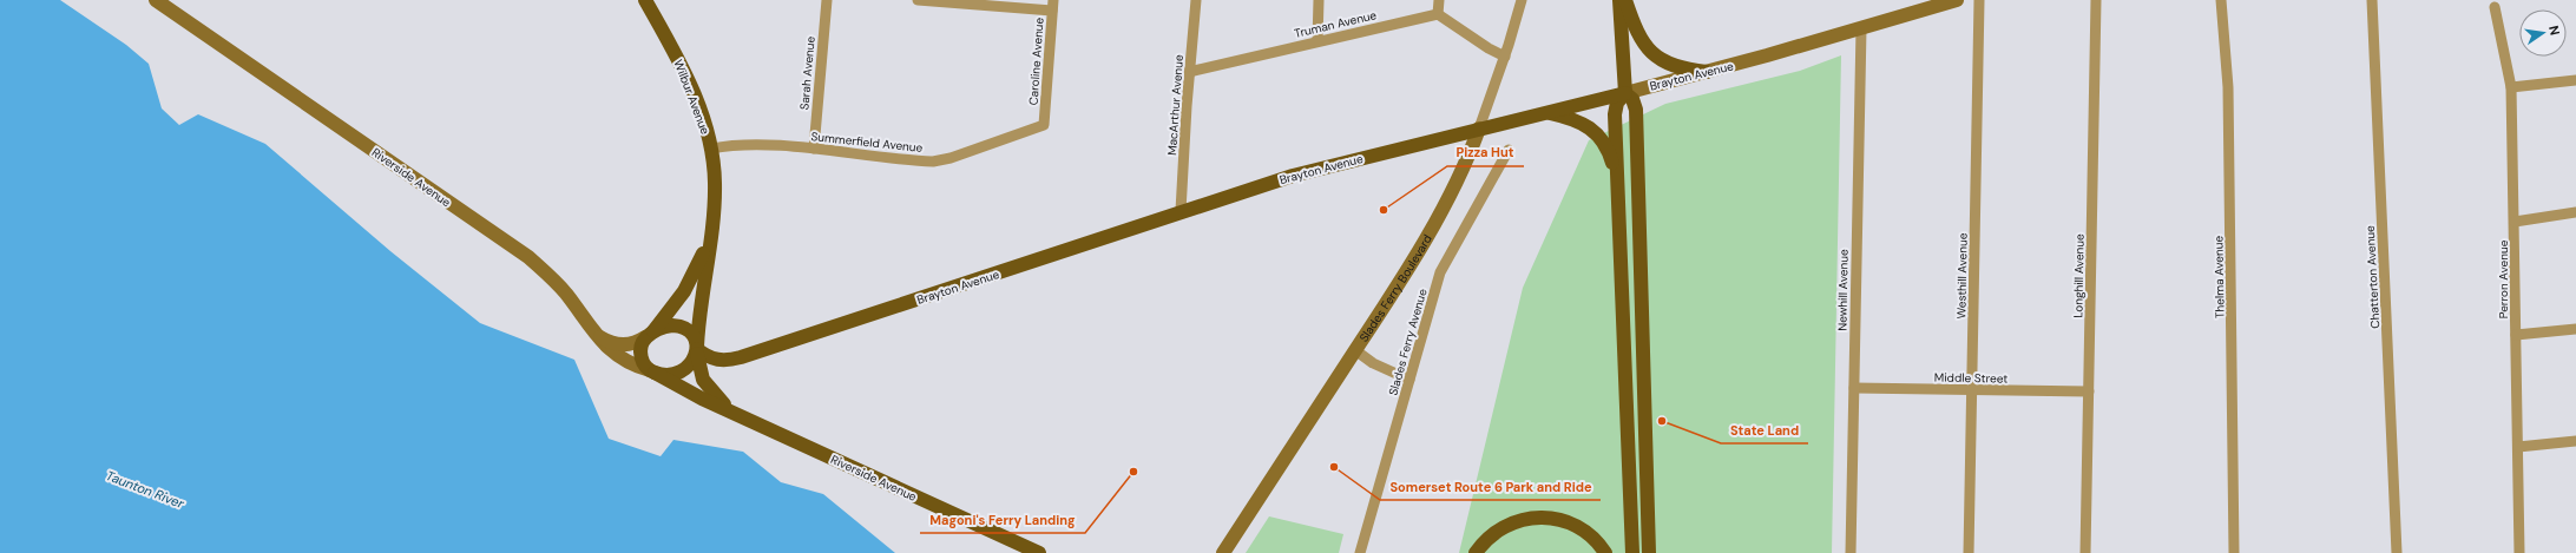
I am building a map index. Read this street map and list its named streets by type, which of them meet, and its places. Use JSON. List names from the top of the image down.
{
  "streets": {
    "main road": [
      "Brayton Avenue",
      "Wilbur Avenue",
      "Riverside Avenue",
      "Slades Ferry Boulevard"
    ],
    "street": [
      "Truman Avenue",
      "Caroline Avenue",
      "Sarah Avenue",
      "MacArthur Avenue",
      "Summerfield Avenue",
      "Westhill Avenue",
      "Longhill Avenue",
      "Thelma Avenue",
      "Chatterton Avenue",
      "Perron Avenue",
      "Newhill Avenue",
      "Slades Ferry Avenue",
      "Middle Street"
    ]
  },
  "crossings": [
    ["Truman Avenue", "MacArthur Avenue"],
    ["Caroline Avenue", "Summerfield Avenue"],
    ["Sarah Avenue", "Summerfield Avenue"],
    ["Brayton Avenue", "Wilbur Avenue"],
    ["Brayton Avenue", "MacArthur Avenue"],
    ["Brayton Avenue", "Riverside Avenue"],
    ["Brayton Avenue", "Slades Ferry Boulevard"],
    ["Brayton Avenue", "Newhill Avenue"],
    ["Wilbur Avenue", "Summerfield Avenue"],
    ["Wilbur Avenue", "Riverside Avenue"],
    ["Westhill Avenue", "Middle Street"],
    ["Longhill Avenue", "Middle Street"],
    ["Newhill Avenue", "Middle Street"]
  ],
  "water": ["Taunton River"],
  "places": [
    "Pizza Hut",
    "State Land",
    "Somerset Route 6 Park and Ride",
    "Magoni's Ferry Landing"
  ],
  "north": "right"
}
